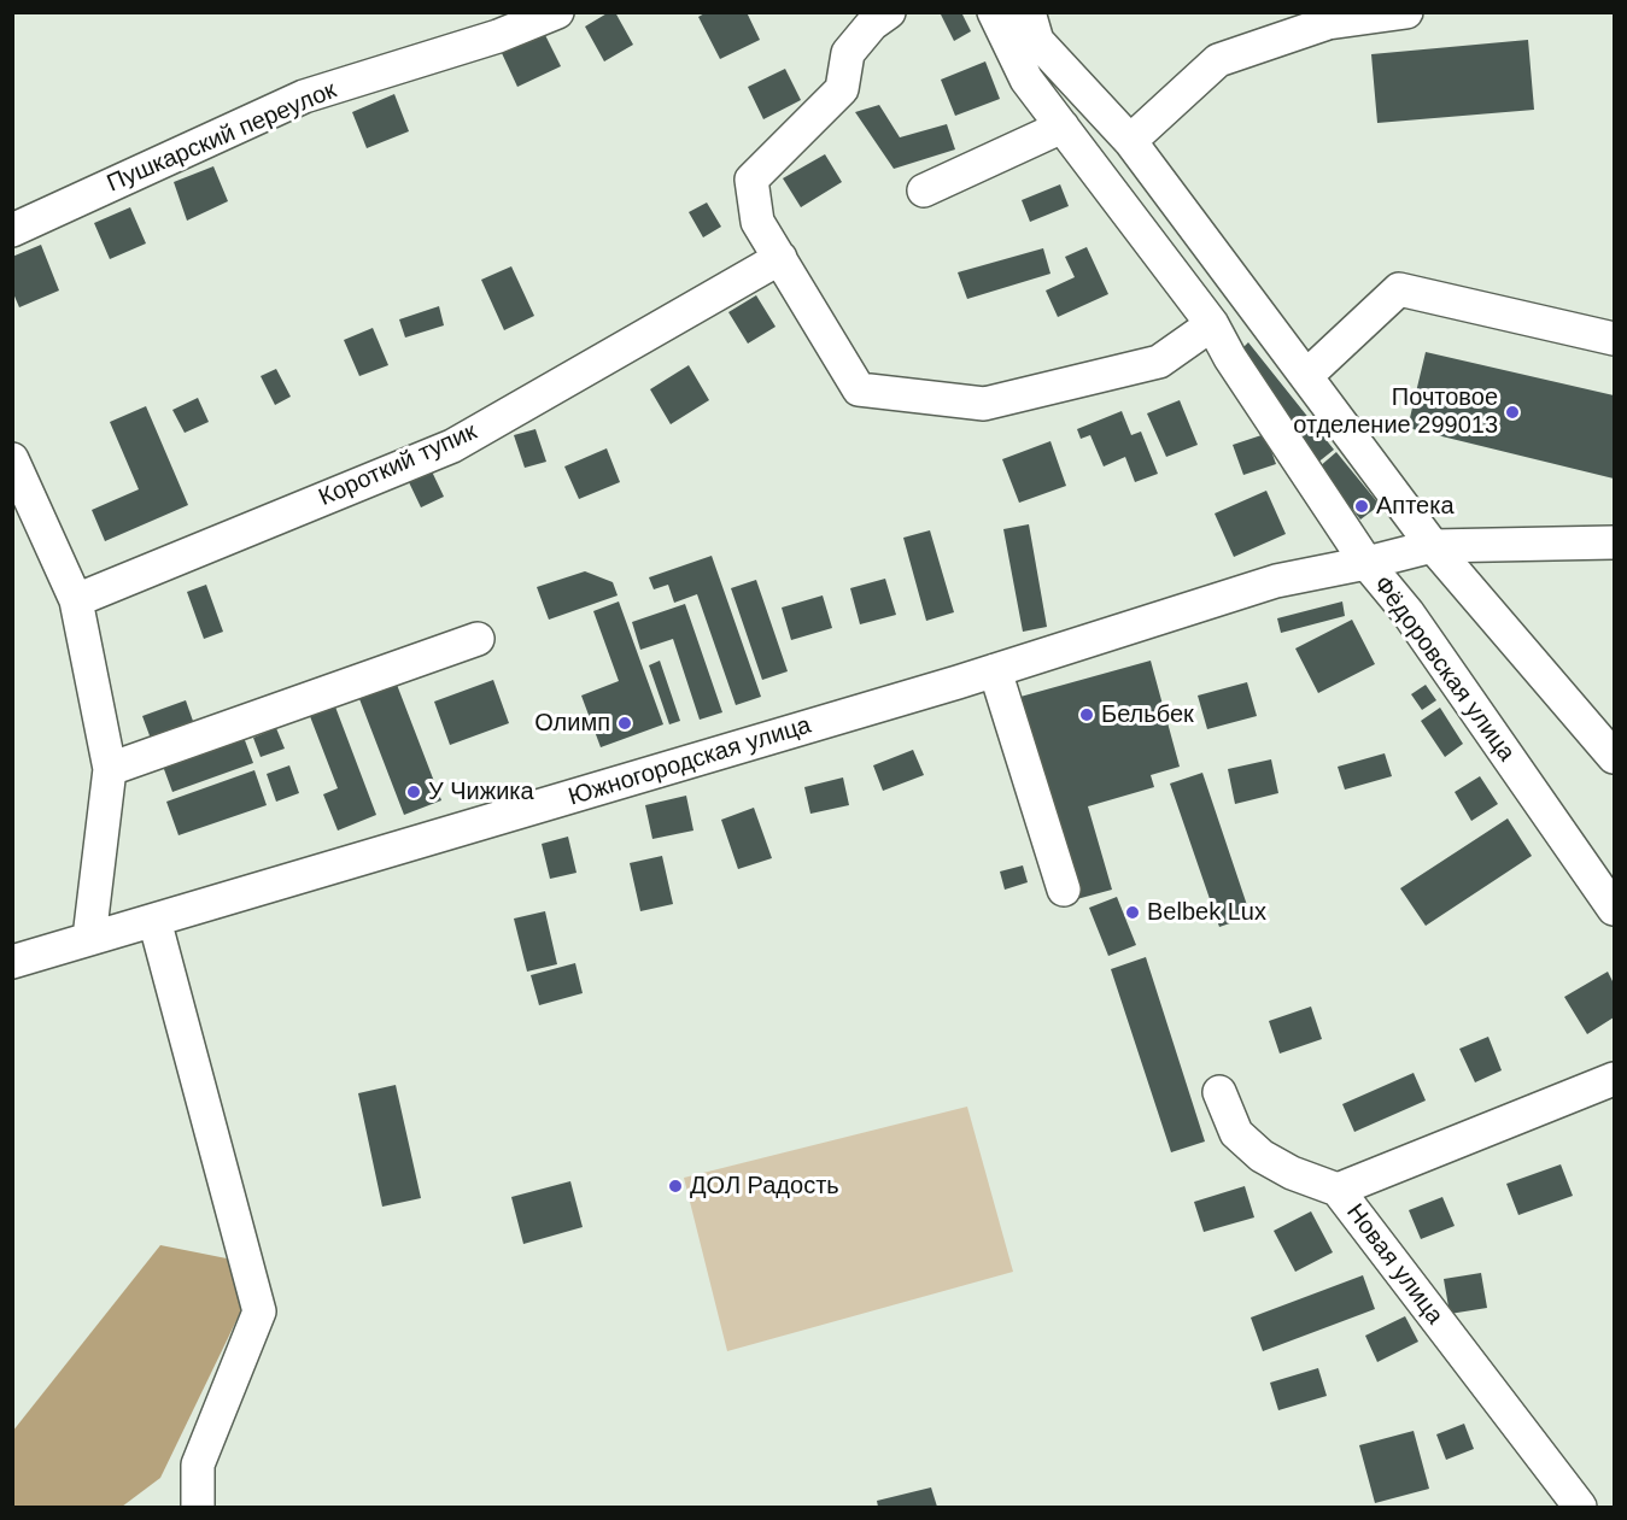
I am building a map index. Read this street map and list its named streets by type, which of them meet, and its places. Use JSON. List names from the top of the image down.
{
  "streets": {
    "street": [
      "Пушкарский переулок",
      "Короткий тупик",
      "Фёдоровская улица",
      "Южногородская улица",
      "Новая улица"
    ]
  },
  "crossings": [
    ["Фёдоровская улица", "Южногородская улица"]
  ],
  "places": [
    "Почтовое отделение 299013",
    "Аптека",
    "Бельбек",
    "Олимп",
    "У Чижика",
    "Belbek Lux",
    "ДОЛ Радость"
  ]
}
